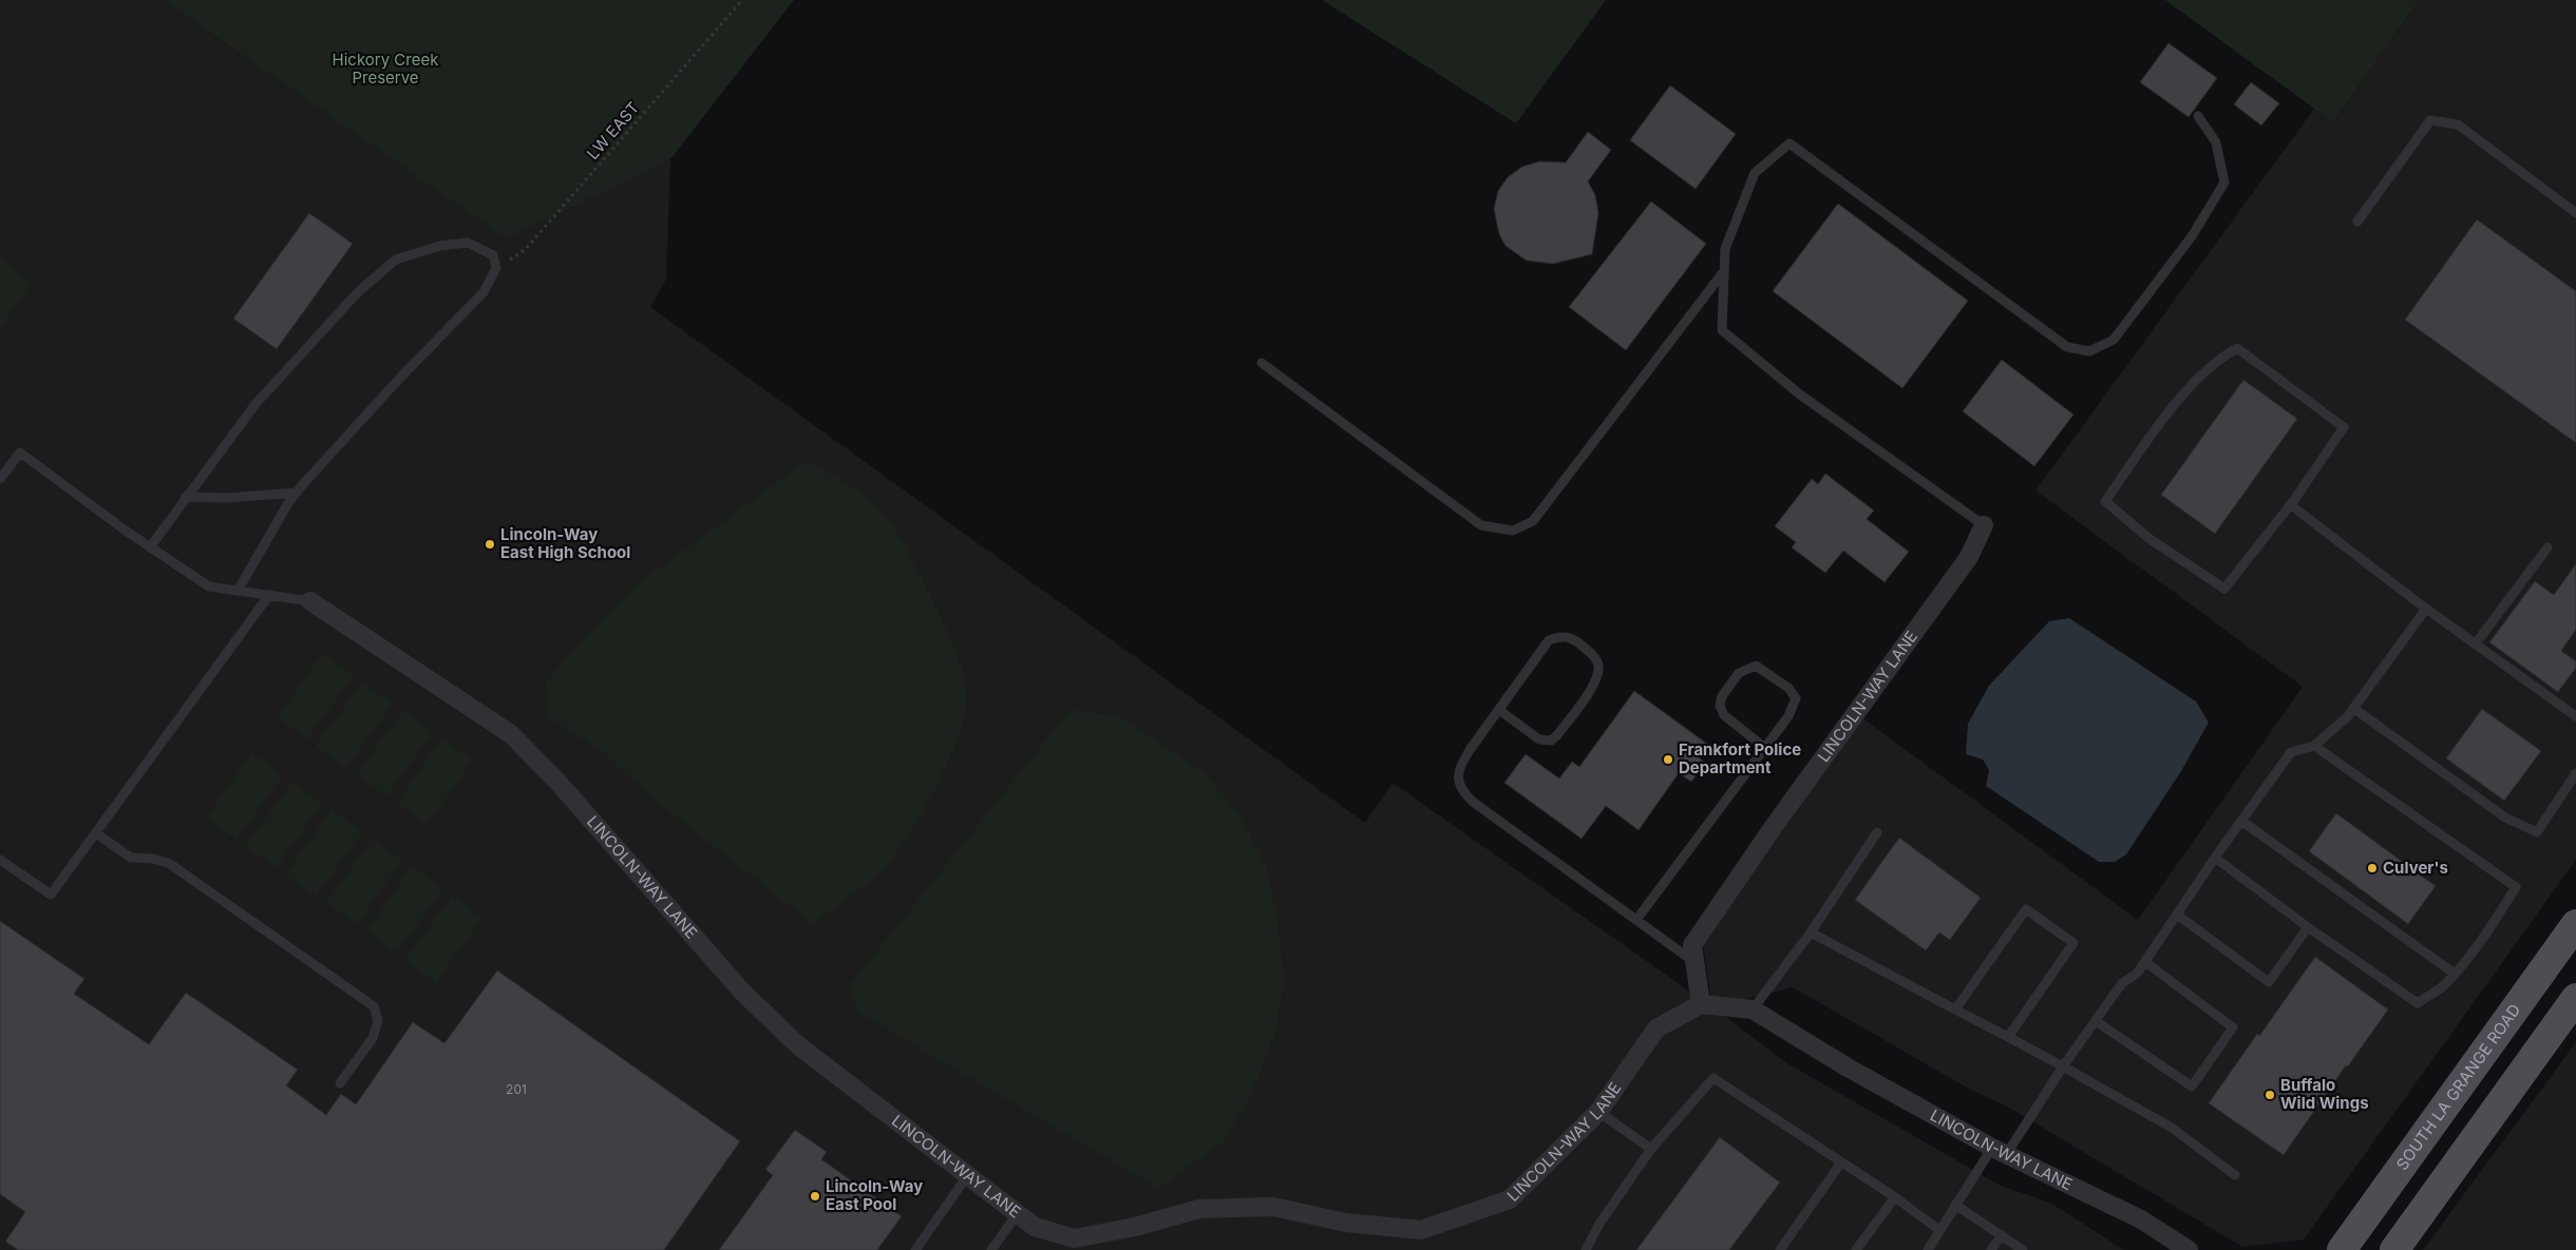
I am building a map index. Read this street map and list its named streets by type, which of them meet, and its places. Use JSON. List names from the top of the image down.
{
  "streets": {
    "main road": ["SOUTH LA GRANGE ROAD"],
    "street": ["LINCOLN-WAY LANE"],
    "path": ["LW EAST"]
  },
  "parks": ["Hickory Creek Preserve"],
  "places": [
    "Lincoln-Way East High School",
    "Frankfort Police Department",
    "Culver's",
    "Buffalo Wild Wings",
    "Lincoln-Way East Pool"
  ],
  "house_numbers": ["201"]
}
